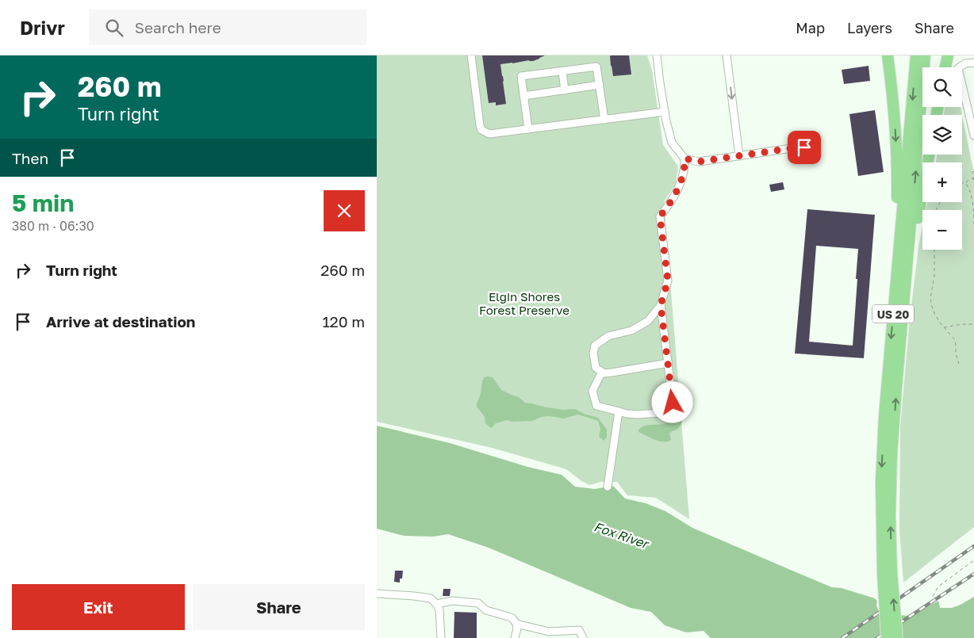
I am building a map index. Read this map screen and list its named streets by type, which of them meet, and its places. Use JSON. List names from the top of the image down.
{
  "streets": {
    "highway": ["US 20"]
  },
  "water": ["Fox River"],
  "parks": ["Elgin Shores Forest Preserve"],
  "page": {
    "header": "Drivr",
    "search": "Search here",
    "nav": ["Map", "Layers", "Share"],
    "turn": ["260 m", "Turn right"],
    "map_buttons": ["+", "−"],
    "then": "Then",
    "heading": ["5 min", "380 m · 06:30"],
    "list": [
      {
        "name": "Turn right",
        "value": "260 m"
      },
      {
        "name": "Arrive at destination",
        "value": "120 m"
      }
    ],
    "buttons": ["Exit", "Share"]
  }
}
